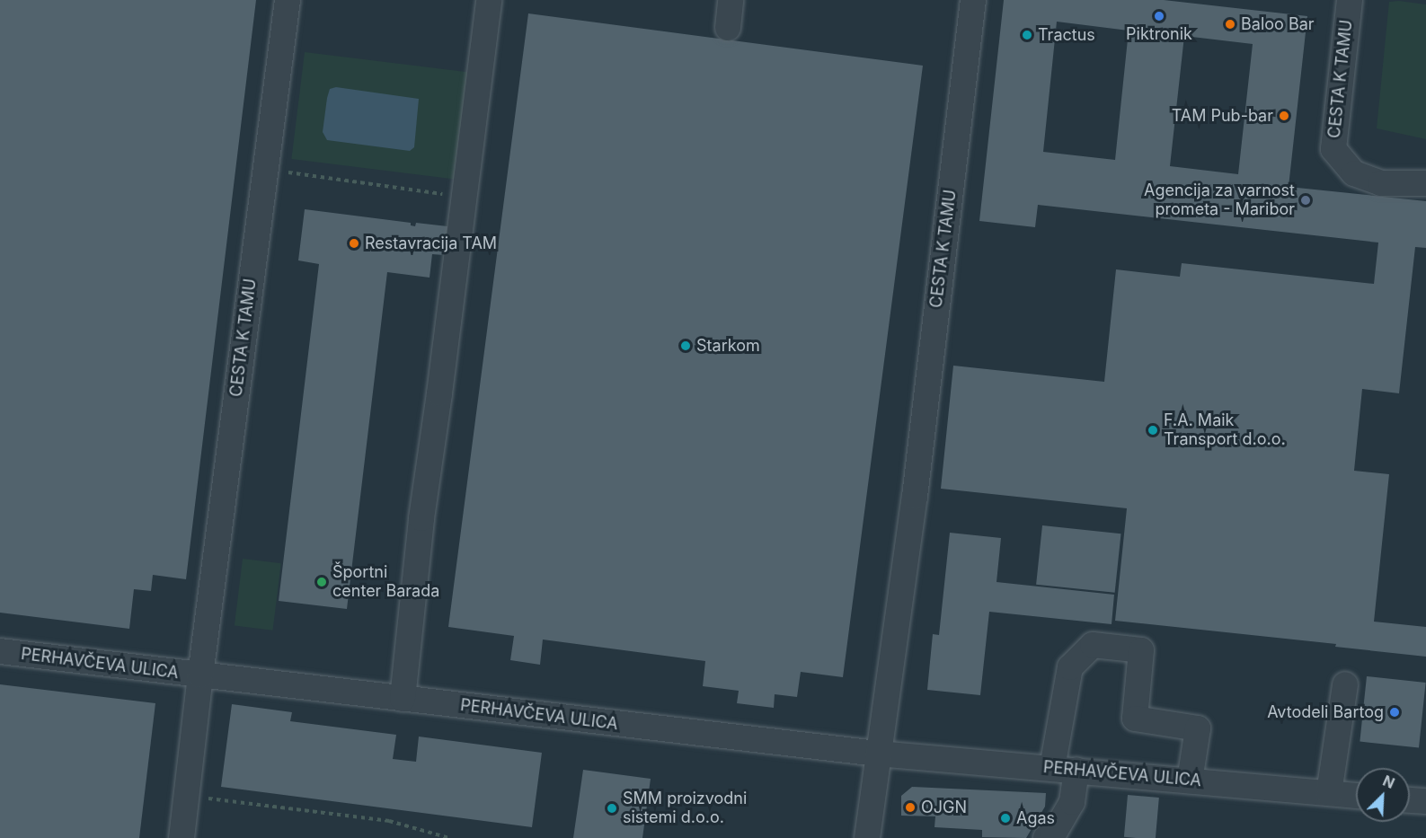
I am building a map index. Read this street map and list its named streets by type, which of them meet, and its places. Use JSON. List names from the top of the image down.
{
  "streets": {
    "street": ["CESTA K TAMU", "PERHAVČEVA ULICA"]
  },
  "crossings": [
    ["CESTA K TAMU", "PERHAVČEVA ULICA"]
  ],
  "places": [
    "Piktronik",
    "Baloo Bar",
    "Tractus",
    "TAM Pub-bar",
    "Agencija za varnost prometa - Maribor",
    "Restavracija TAM",
    "Starkom",
    "F.A. Maik Transport d.o.o.",
    "Športni center Barada",
    "Avtodeli Bartog",
    "OJGN",
    "SMM proizvodni sistemi d.o.o.",
    "Agas"
  ],
  "north": "top right"
}
